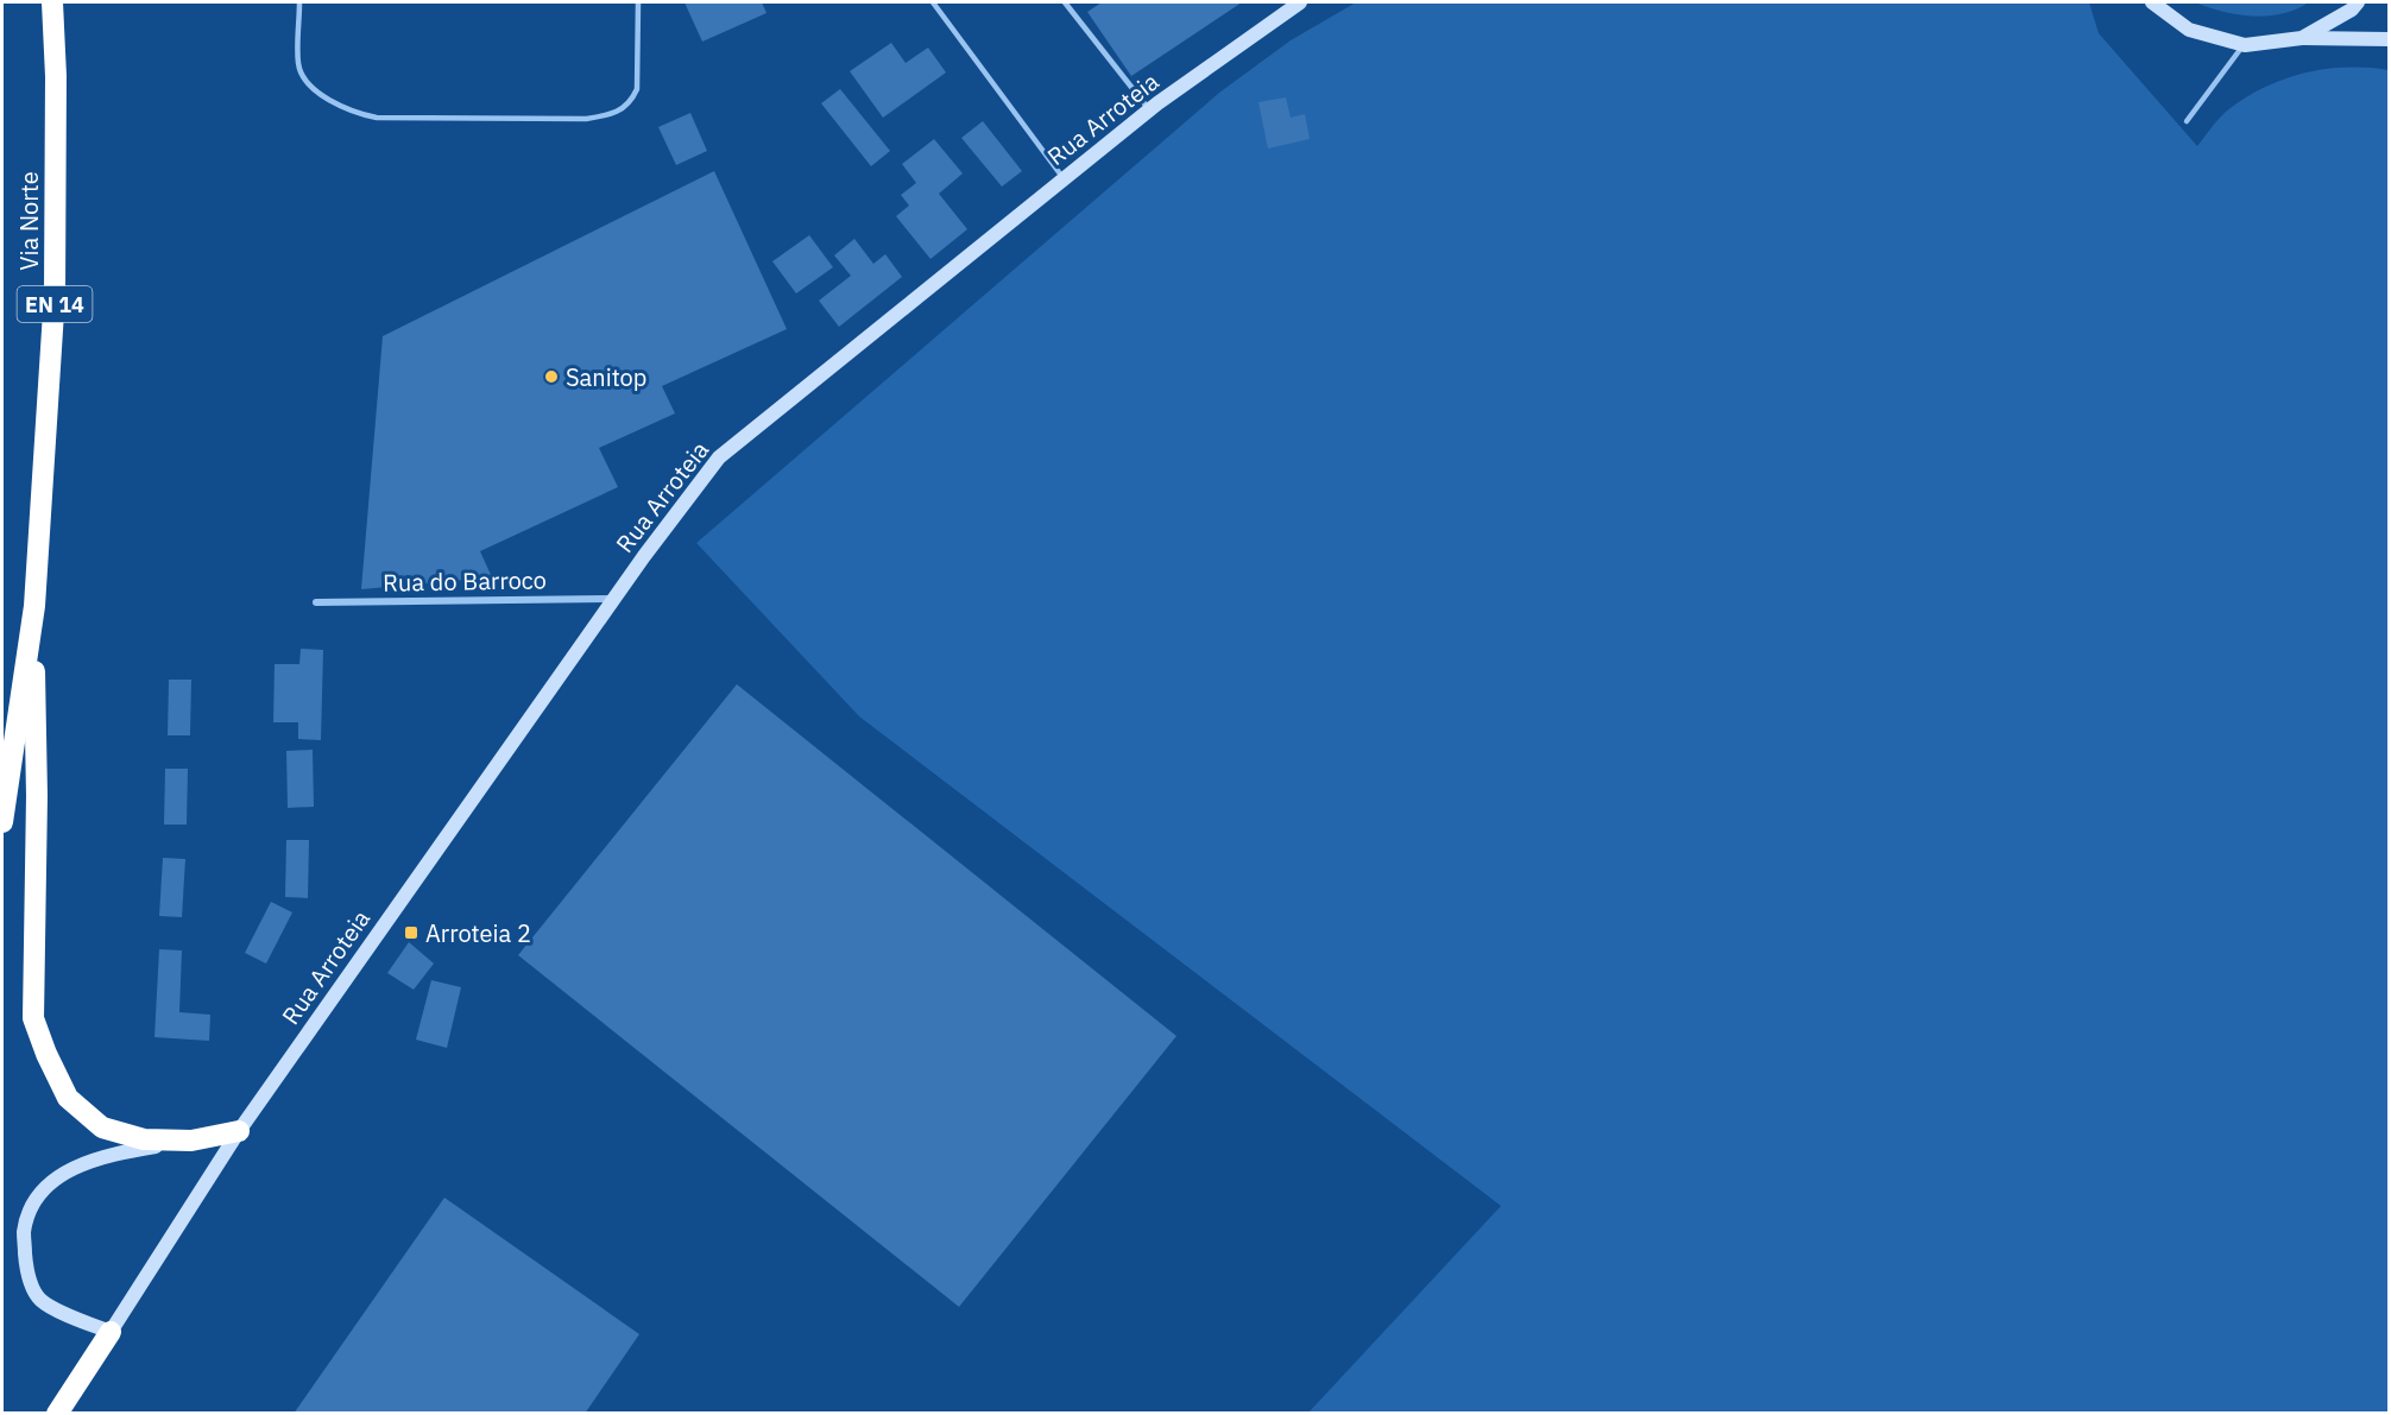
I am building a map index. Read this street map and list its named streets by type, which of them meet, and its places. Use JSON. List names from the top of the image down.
{
  "streets": {
    "highway": ["Via Norte", "EN 14"],
    "street": ["Rua Arroteia", "Rua do Barroco"]
  },
  "crossings": [
    ["Rua Arroteia", "Rua do Barroco"]
  ],
  "places": {
    "other": ["Sanitop"],
    "transit": ["Arroteia 2"]
  }
}
